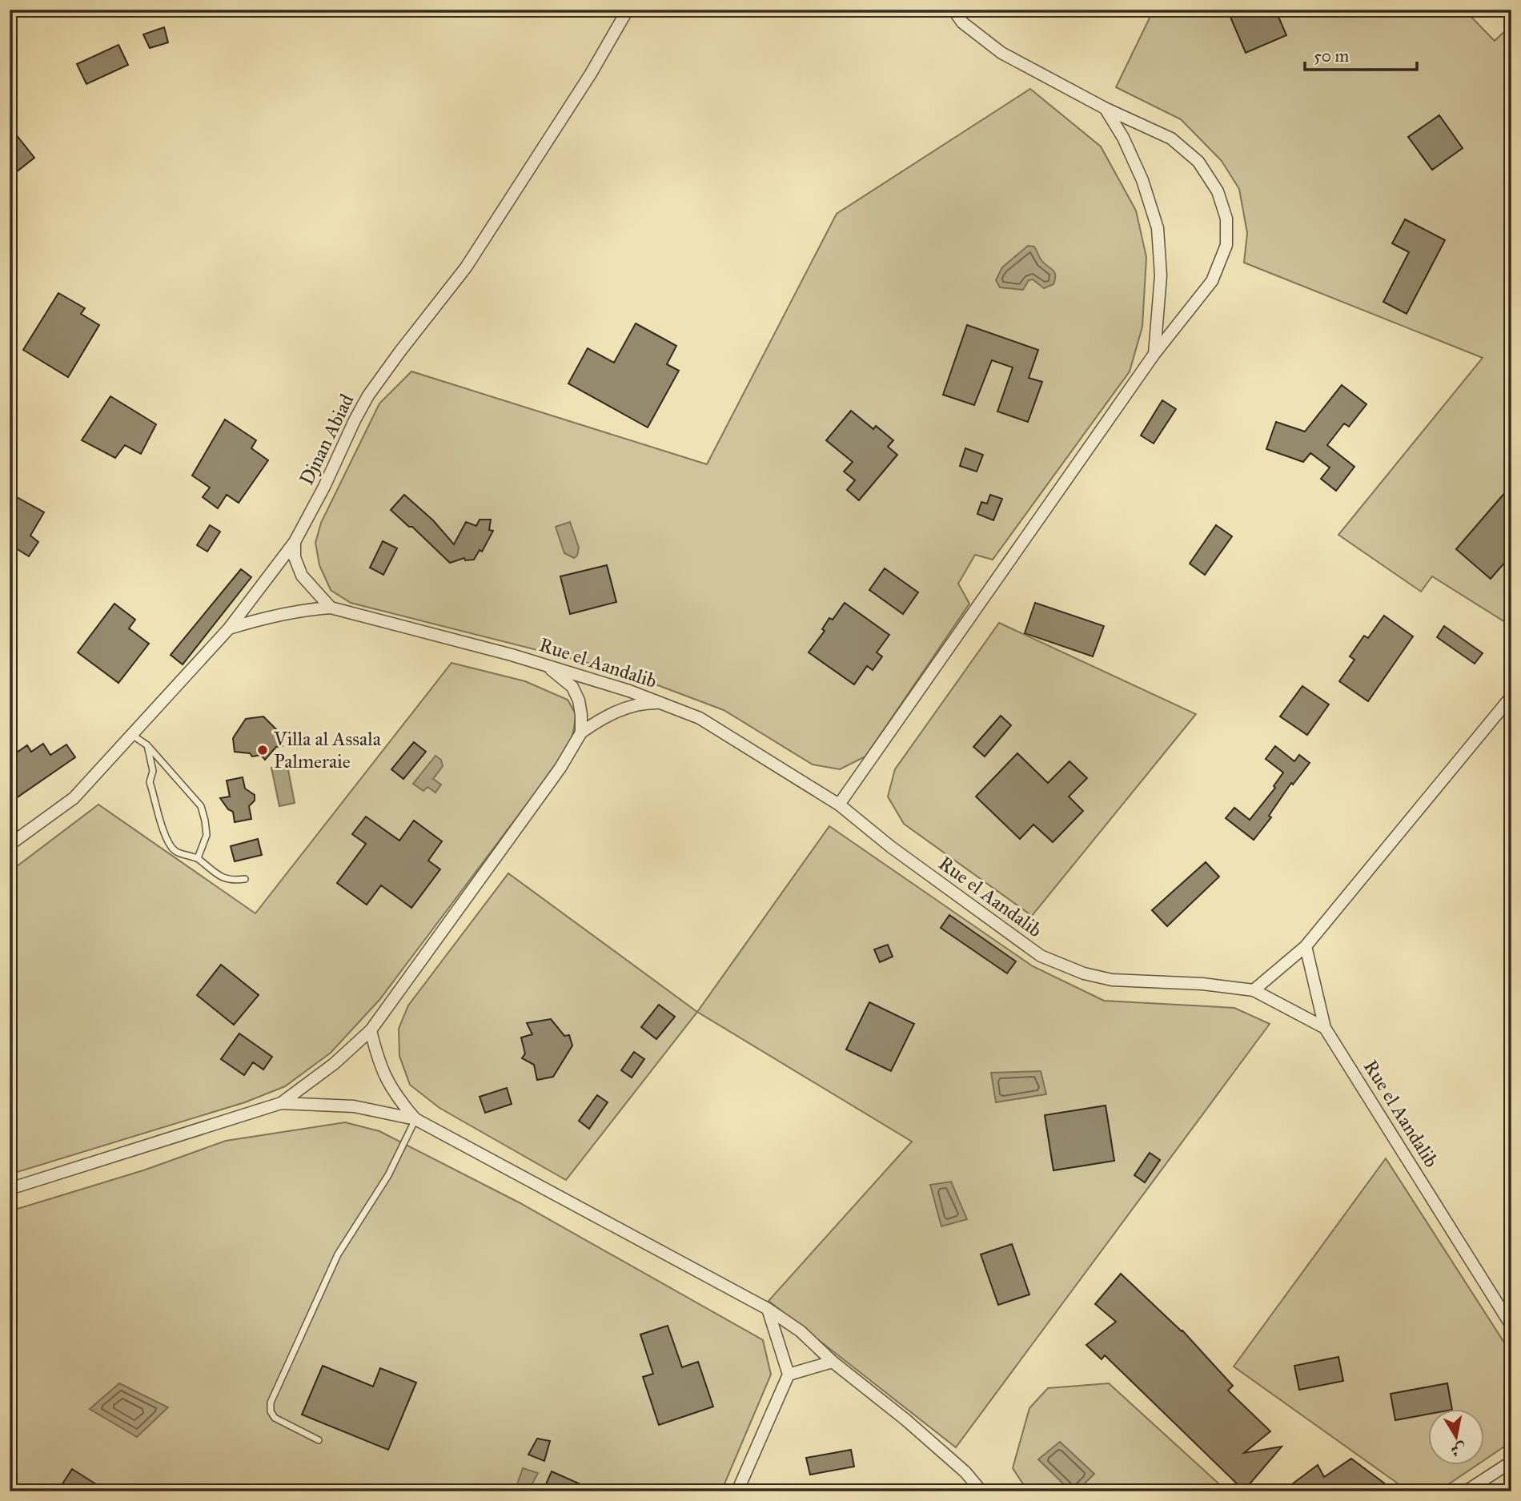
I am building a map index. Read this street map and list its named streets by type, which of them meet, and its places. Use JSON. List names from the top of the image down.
{
  "streets": {
    "street": ["Djnan Abiad", "Rue el Aandalib"]
  },
  "crossings": [
    ["Djnan Abiad", "Rue el Aandalib"]
  ],
  "places": ["Villa al Assala Palmeraie"],
  "scale_bar": "50 m",
  "north": "bottom"
}
